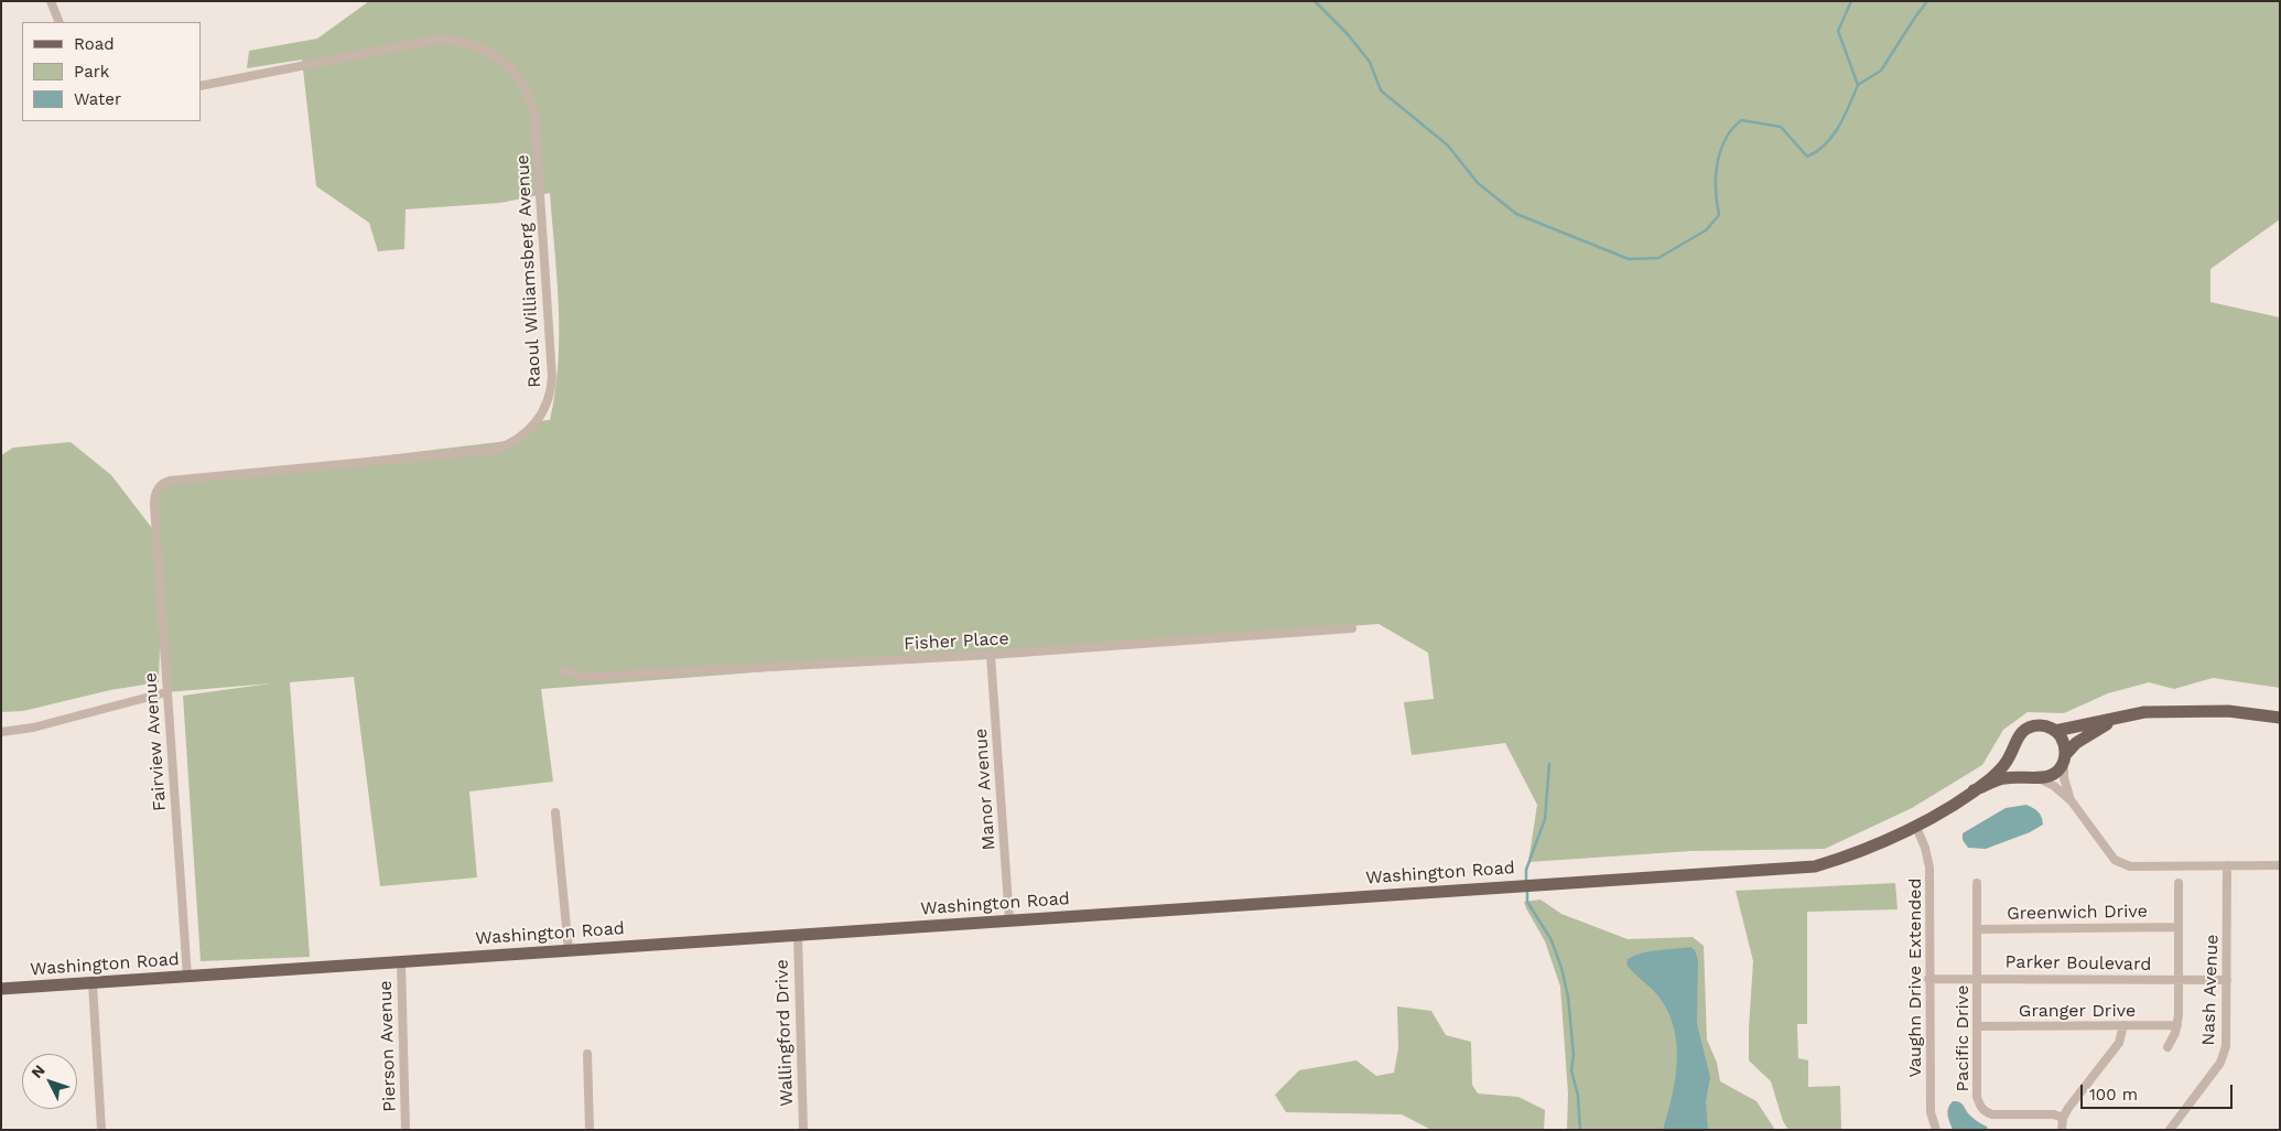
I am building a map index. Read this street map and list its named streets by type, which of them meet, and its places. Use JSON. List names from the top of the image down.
{
  "streets": {
    "main road": ["Washington Road"],
    "street": [
      "Raoul Williamsberg Avenue",
      "Fisher Place",
      "Fairview Avenue",
      "Manor Avenue",
      "Greenwich Drive",
      "Parker Boulevard",
      "Vaughn Drive Extended",
      "Nash Avenue",
      "Granger Drive",
      "Wallingford Drive",
      "Pacific Drive",
      "Pierson Avenue"
    ]
  },
  "crossings": [
    ["Raoul Williamsberg Avenue", "Fairview Avenue"],
    ["Fisher Place", "Manor Avenue"],
    ["Fairview Avenue", "Washington Road"],
    ["Manor Avenue", "Washington Road"],
    ["Washington Road", "Vaughn Drive Extended"],
    ["Washington Road", "Wallingford Drive"],
    ["Washington Road", "Pierson Avenue"],
    ["Greenwich Drive", "Pacific Drive"],
    ["Parker Boulevard", "Vaughn Drive Extended"],
    ["Parker Boulevard", "Nash Avenue"],
    ["Parker Boulevard", "Pacific Drive"],
    ["Granger Drive", "Pacific Drive"]
  ],
  "legend": ["Road", "Park", "Water"],
  "scale_bar": "100 m",
  "north": "top left"
}
